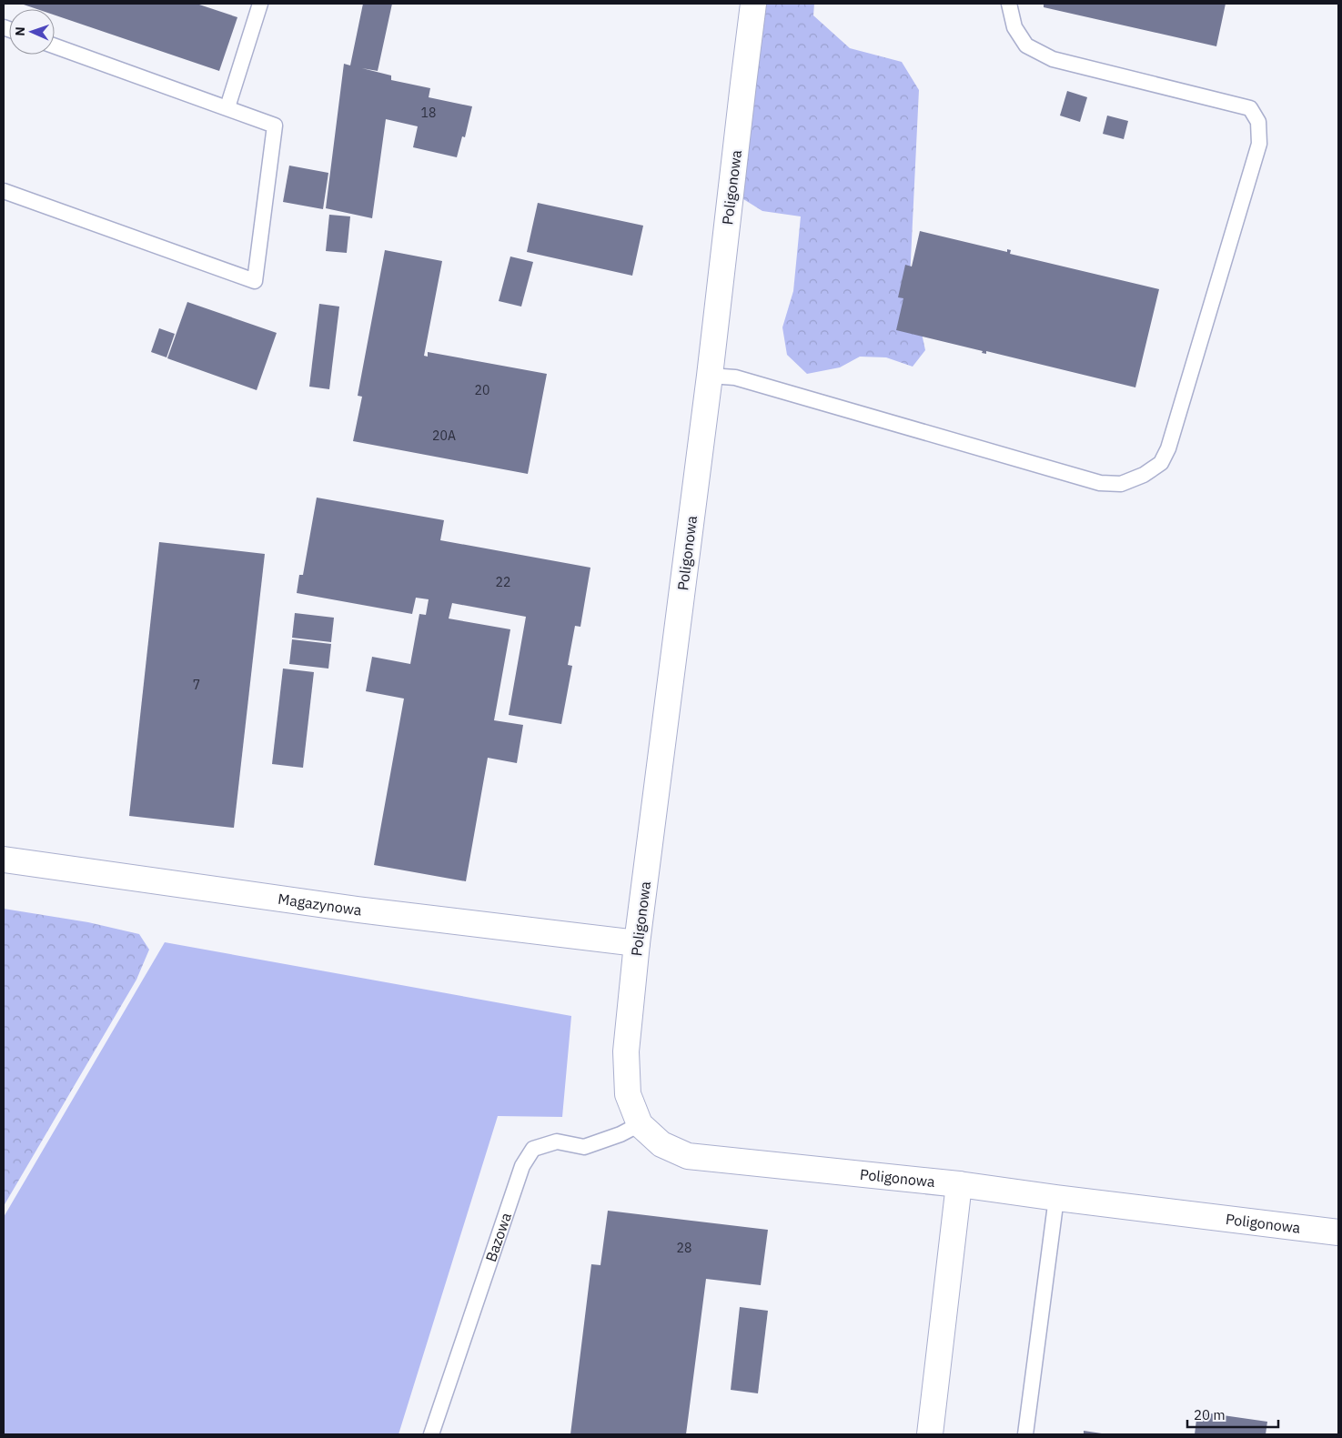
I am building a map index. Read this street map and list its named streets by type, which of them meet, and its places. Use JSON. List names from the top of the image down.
{
  "streets": {
    "street": ["Poligonowa", "Magazynowa"],
    "lane": ["Bazowa"]
  },
  "crossings": [
    ["Poligonowa", "Magazynowa"],
    ["Poligonowa", "Bazowa"]
  ],
  "house_numbers": [
    "18",
    "20",
    "20A",
    "22",
    "7",
    "28"
  ],
  "scale_bar": "20 m",
  "north": "left"
}
